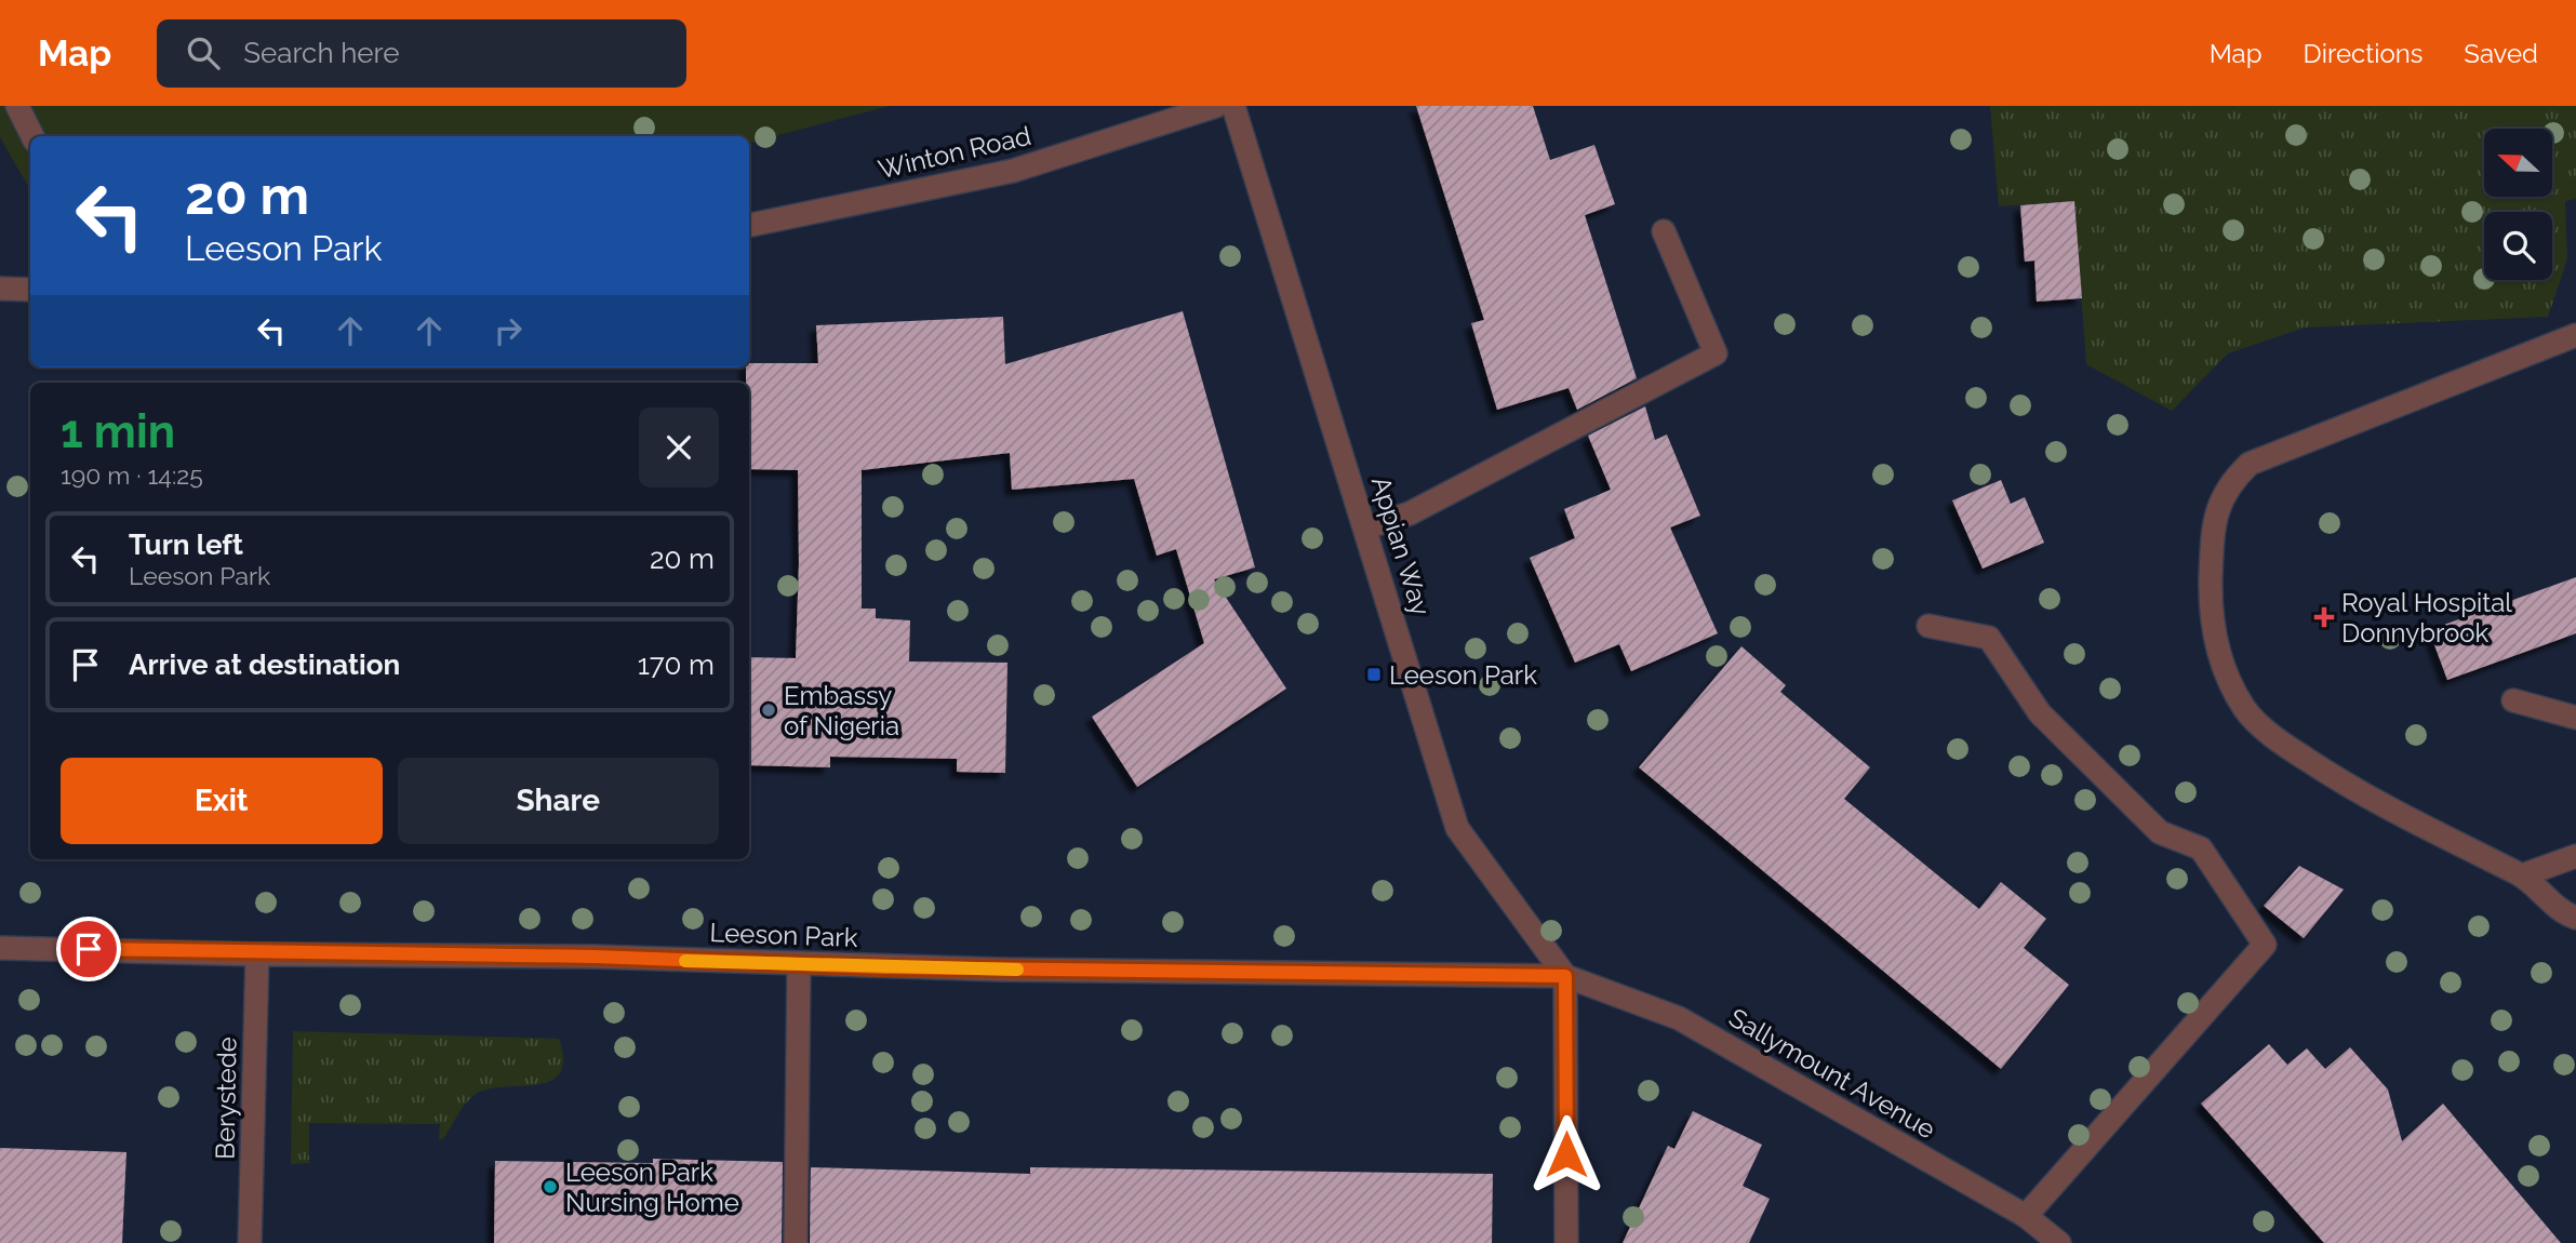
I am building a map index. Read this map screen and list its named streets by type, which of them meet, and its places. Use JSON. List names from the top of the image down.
{
  "streets": {
    "street": [
      "Winton Road",
      "Appian Way",
      "Leeson Park",
      "Sallymount Avenue",
      "Berystede"
    ]
  },
  "crossings": [
    ["Appian Way", "Leeson Park"],
    ["Appian Way", "Sallymount Avenue"],
    ["Leeson Park", "Sallymount Avenue"],
    ["Leeson Park", "Berystede"]
  ],
  "places": {
    "health": ["Royal Hospital Donnybrook"],
    "transit": ["Leeson Park"],
    "other": ["Embassy of Nigeria", "Leeson Park Nursing Home"]
  },
  "north": "left",
  "page": {
    "header": "Map",
    "search": "Search here",
    "nav": ["Map", "Directions", "Saved"],
    "turn": ["20 m", "Leeson Park"],
    "heading": ["1 min", "190 m · 14:25"],
    "list": [
      {
        "name": "Turn left",
        "note": "Leeson Park",
        "value": "20 m"
      },
      {
        "name": "Arrive at destination",
        "value": "170 m"
      }
    ],
    "buttons": ["Exit", "Share"]
  }
}
